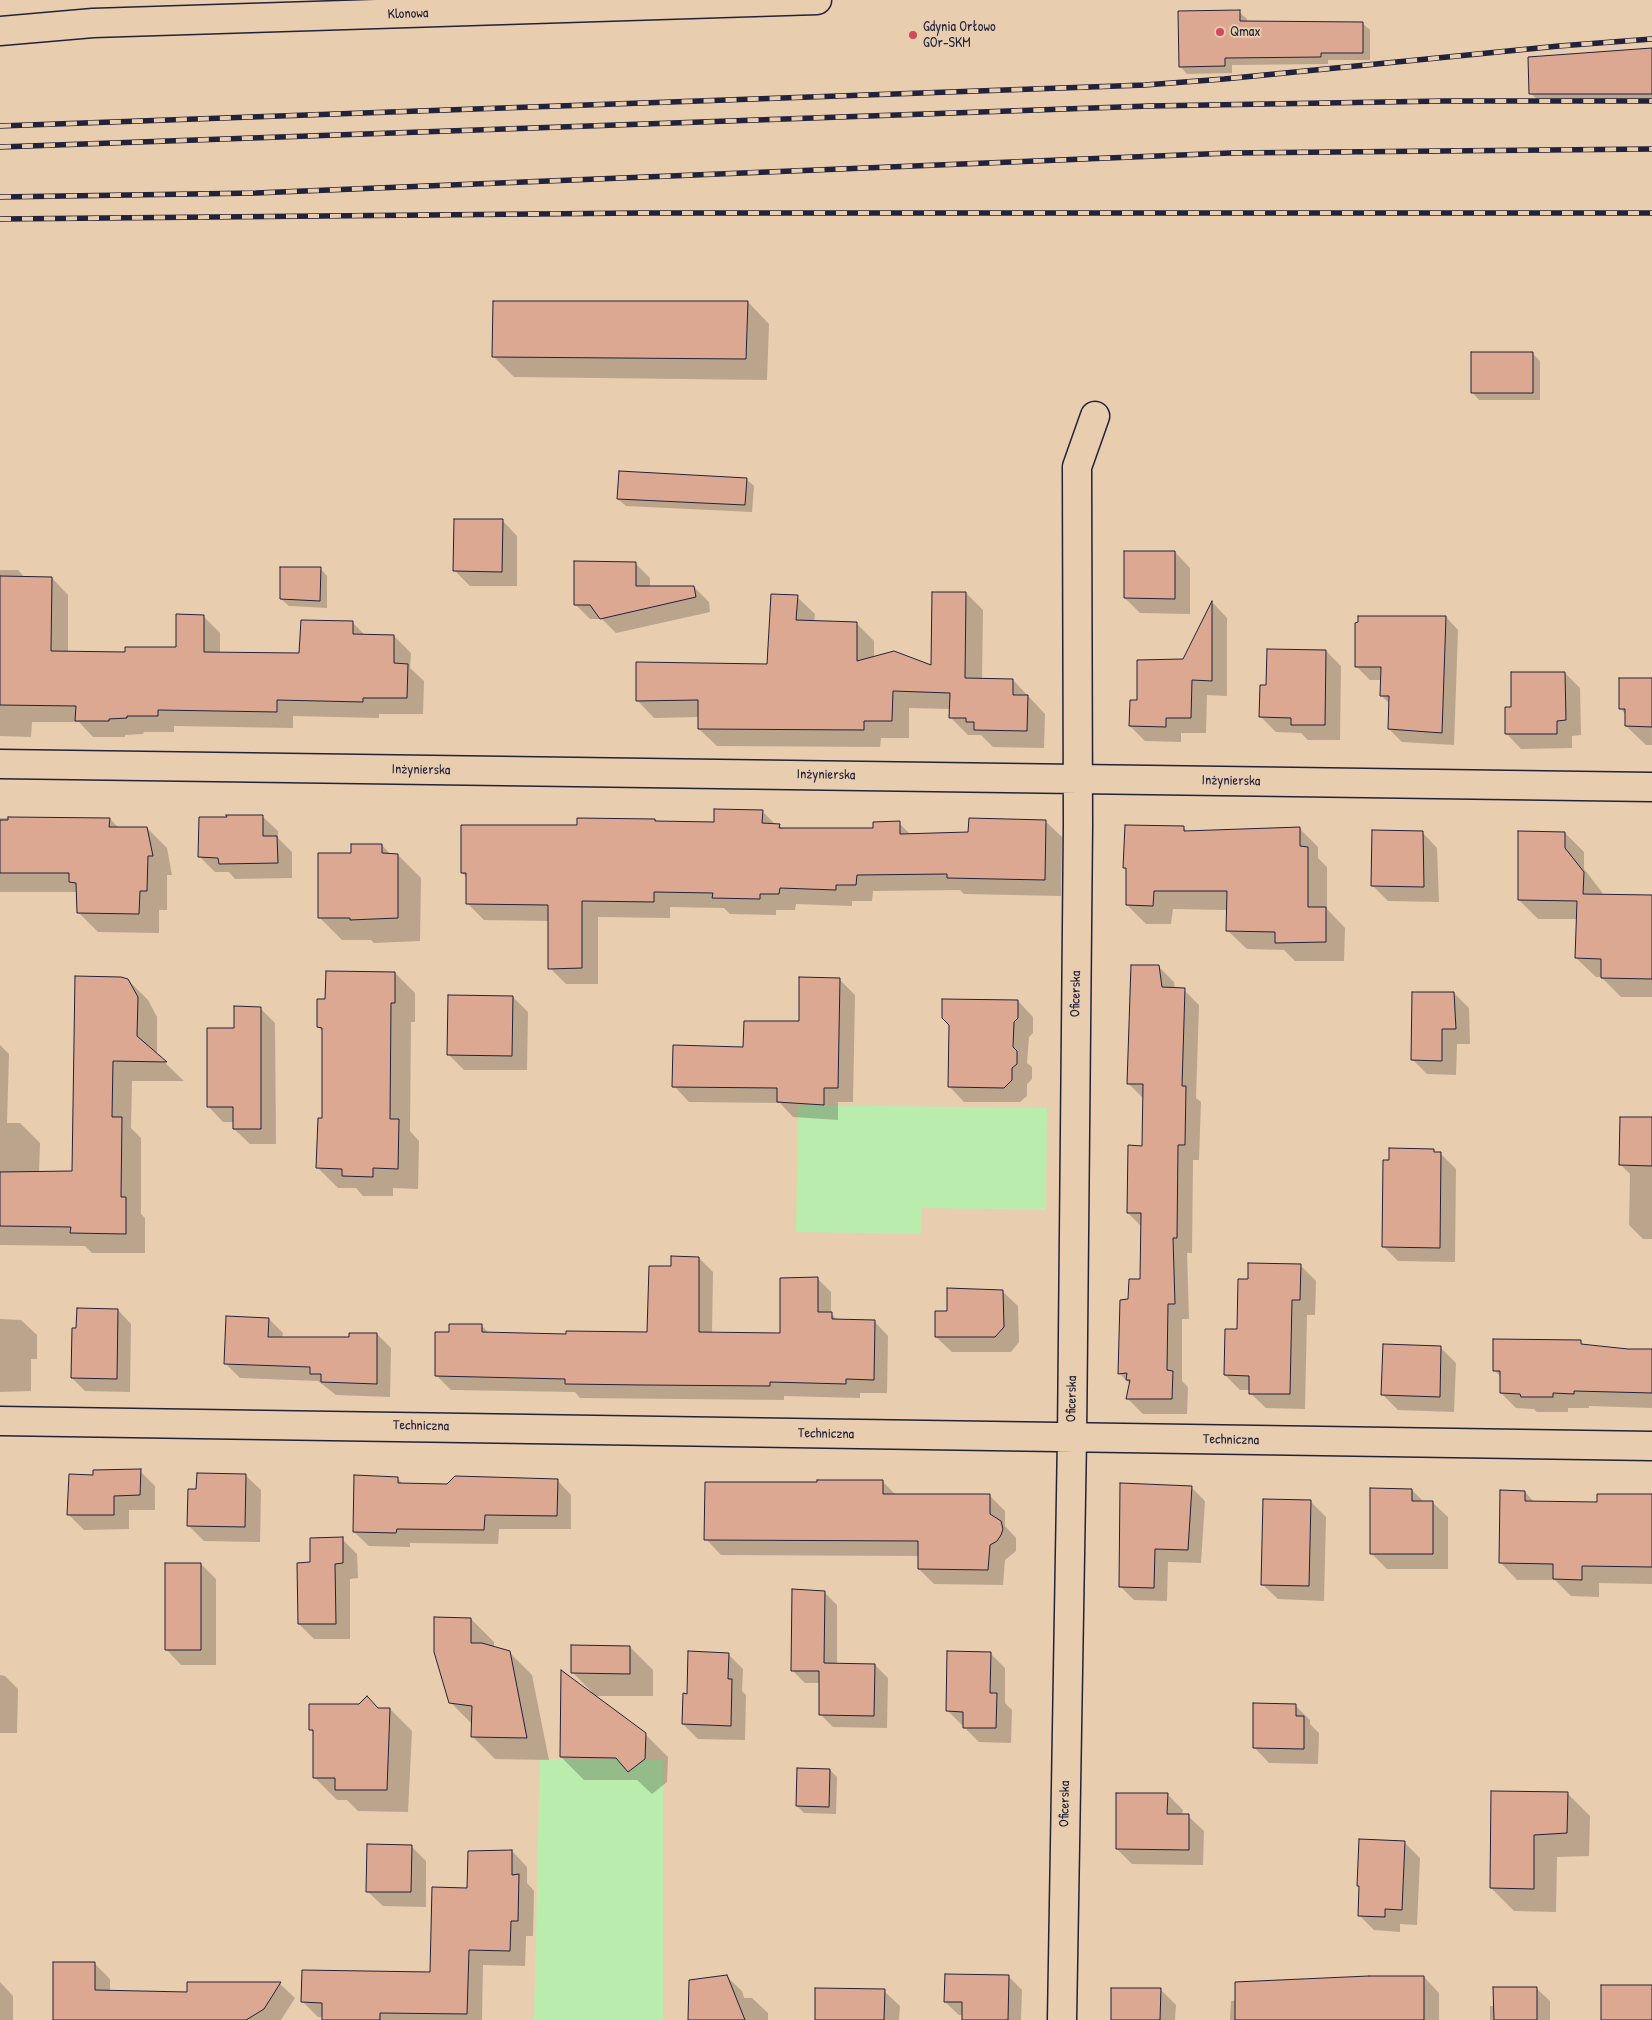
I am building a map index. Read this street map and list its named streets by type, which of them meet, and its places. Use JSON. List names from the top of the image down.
{
  "streets": {
    "street": [
      "Klonowa",
      "Inżynierska",
      "Oficerska",
      "Techniczna"
    ]
  },
  "crossings": [
    ["Inżynierska", "Oficerska"],
    ["Oficerska", "Techniczna"]
  ],
  "places": ["Qmax", "Gdynia Orłowo GOr-SKM"]
}
